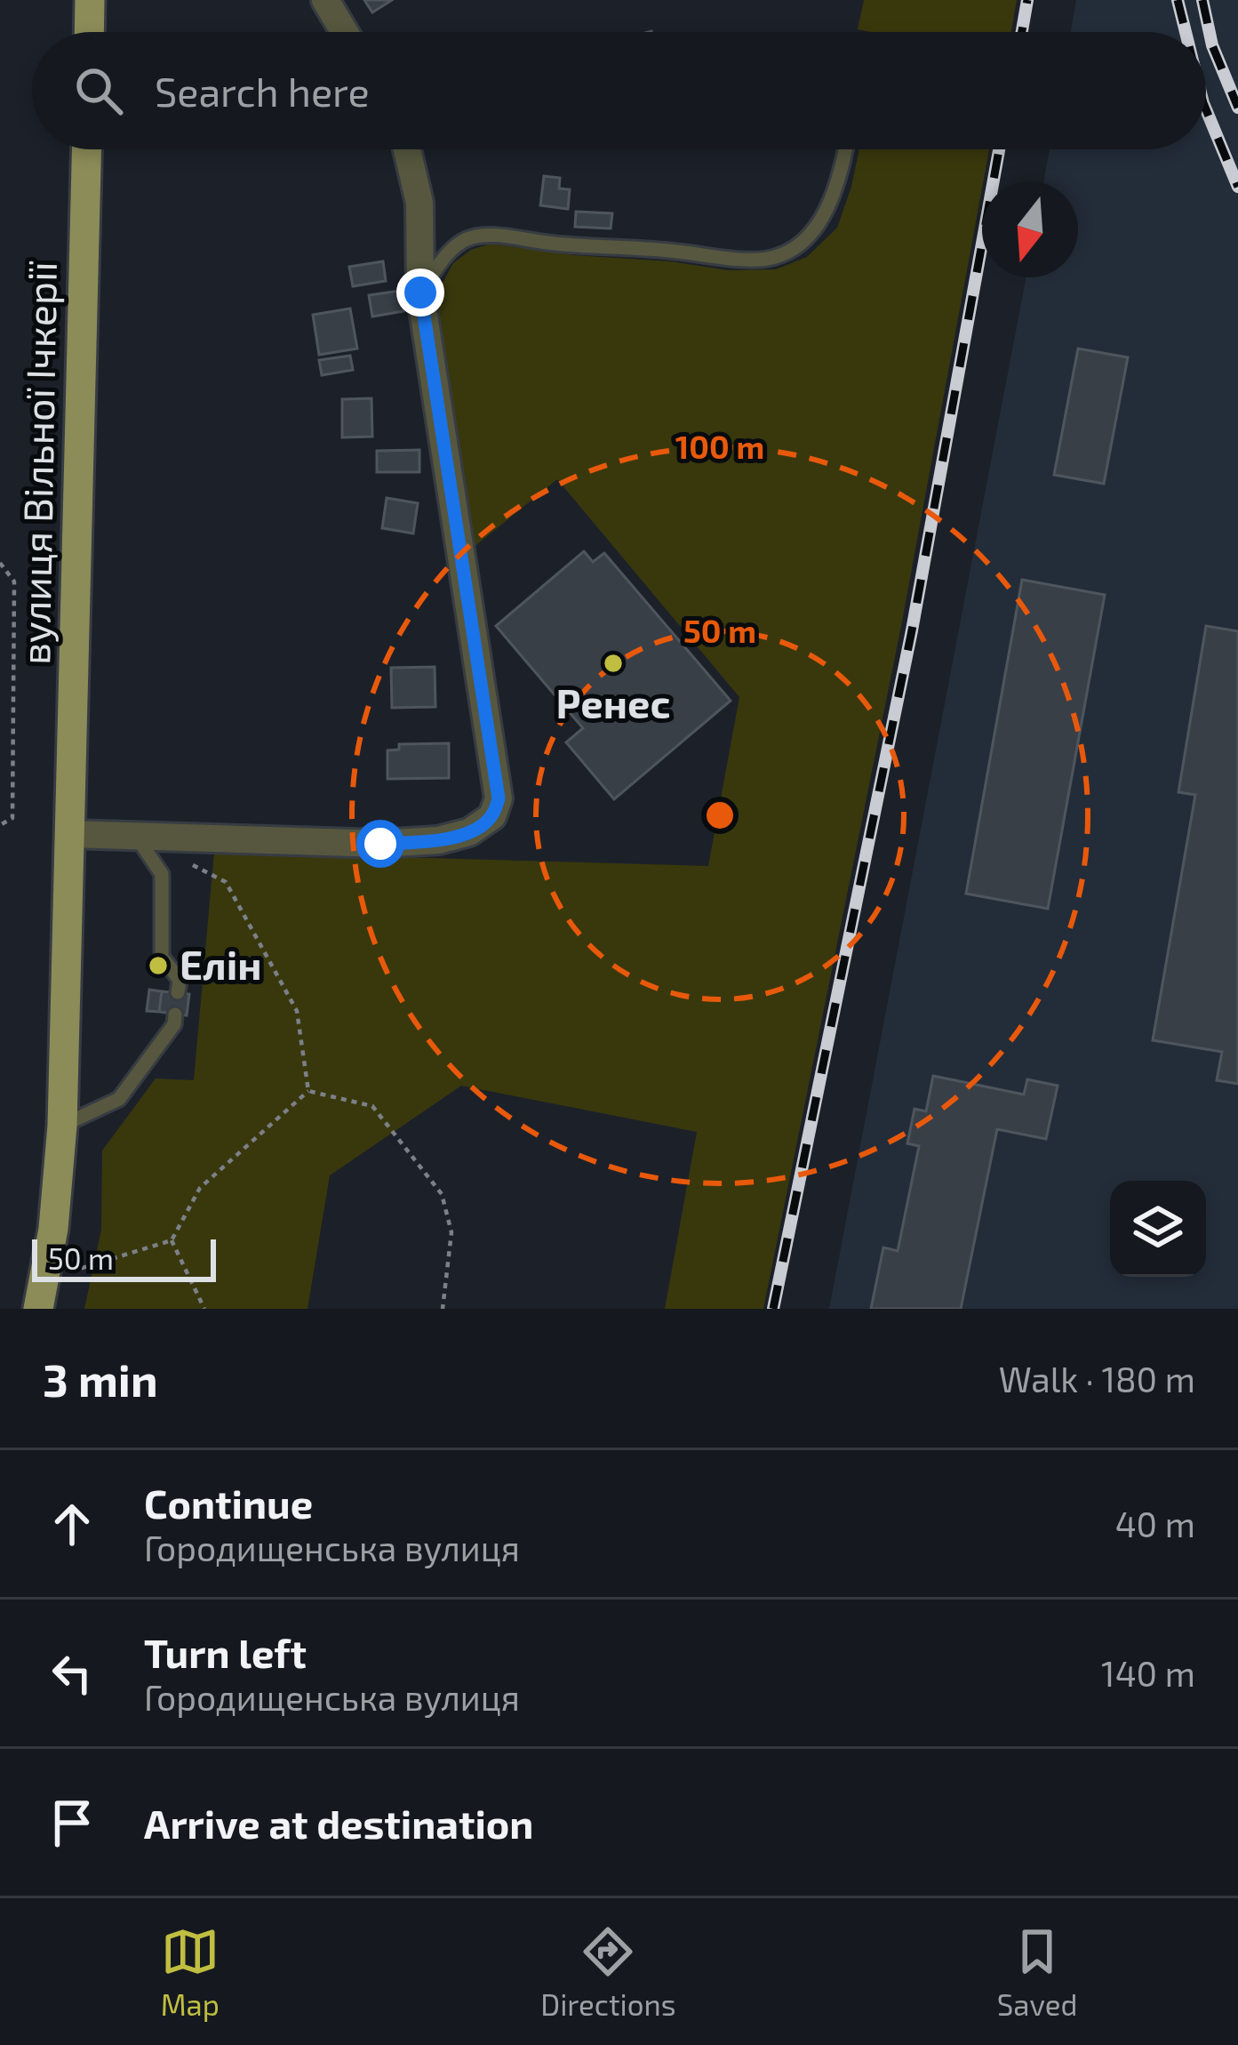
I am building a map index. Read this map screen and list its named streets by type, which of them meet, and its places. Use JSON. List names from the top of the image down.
{
  "streets": {
    "main road": ["вулиця Вільної Ічкерії"]
  },
  "places": ["Ренес", "Елін"],
  "scale_bar": "50 m",
  "north": "bottom",
  "page": {
    "search": "Search here",
    "scale": "50 m",
    "heading": ["3 min", "Walk · 180 m"],
    "list": [
      ["Continue", "Городищенська вулиця", "40 m"],
      ["Turn left", "Городищенська вулиця", "140 m"],
      "Arrive at destination"
    ],
    "nav": ["Map", "Directions", "Saved"]
  },
  "rings": ["100 m", "50 m"]
}
